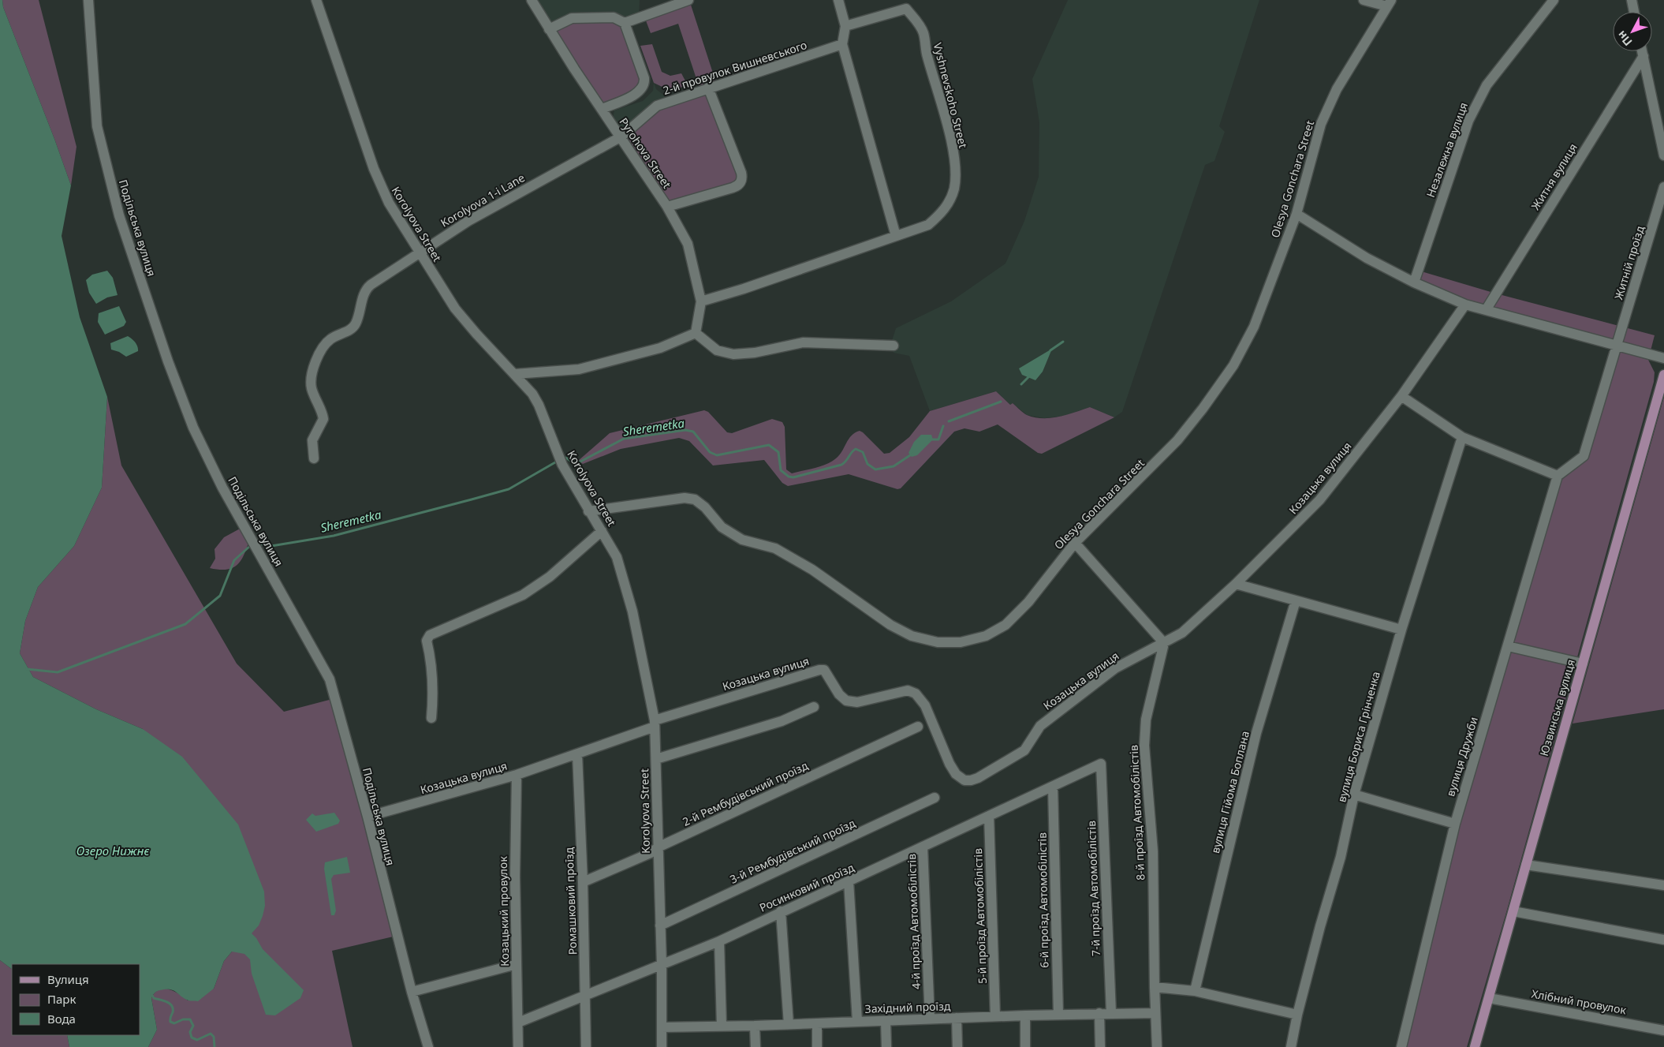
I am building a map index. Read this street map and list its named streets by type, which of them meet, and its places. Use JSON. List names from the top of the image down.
{
  "streets": {
    "main road": ["Юзвинська вулиця"],
    "street": [
      "2-й провулок Вишневського",
      "Vyshnevskoho Street",
      "Незалежна вулиця",
      "Pyrohova Street",
      "Житня вулиця",
      "Olesya Gonchara Street",
      "Korolyova 1-i Lane",
      "Korolyova Street",
      "Подільська вулиця",
      "Житній проїзд",
      "Козацька вулиця",
      "вулиця Бориса Грінченка",
      "вулиця Дружби",
      "вулиця Гійома Боплана",
      "2-й Рембудівський проїзд",
      "8-й проїзд Автомобілістів",
      "3-й Рембудівський проїзд",
      "Росинковий проїзд",
      "7-й проїзд Автомобілістів",
      "6-й проїзд Автомобілістів",
      "Ромашковий проїзд",
      "Козацький провулок",
      "5-й проїзд Автомобілістів",
      "4-й проїзд Автомобілістів",
      "Хлібний провулок",
      "Західний проїзд"
    ]
  },
  "crossings": [
    ["2-й провулок Вишневського", "Pyrohova Street"],
    ["2-й провулок Вишневського", "Korolyova 1-i Lane"],
    ["Vyshnevskoho Street", "Pyrohova Street"],
    ["Pyrohova Street", "Korolyova 1-i Lane"],
    ["Olesya Gonchara Street", "Korolyova Street"],
    ["Korolyova 1-i Lane", "Korolyova Street"],
    ["Korolyova Street", "Козацька вулиця"],
    ["Korolyova Street", "2-й Рембудівський проїзд"],
    ["Korolyova Street", "3-й Рембудівський проїзд"],
    ["Korolyova Street", "Росинковий проїзд"],
    ["Korolyova Street", "Західний проїзд"],
    ["Подільська вулиця", "Козацька вулиця"],
    ["Житній проїзд", "вулиця Дружби"],
    ["Козацька вулиця", "8-й проїзд Автомобілістів"],
    ["Козацька вулиця", "Ромашковий проїзд"],
    ["Козацька вулиця", "Козацький провулок"],
    ["Юзвинська вулиця", "Хлібний провулок"],
    ["2-й Рембудівський проїзд", "Ромашковий проїзд"],
    ["8-й проїзд Автомобілістів", "Західний проїзд"],
    ["Росинковий проїзд", "7-й проїзд Автомобілістів"],
    ["Росинковий проїзд", "6-й проїзд Автомобілістів"],
    ["Росинковий проїзд", "Ромашковий проїзд"],
    ["Росинковий проїзд", "Козацький провулок"],
    ["Росинковий проїзд", "5-й проїзд Автомобілістів"],
    ["Росинковий проїзд", "4-й проїзд Автомобілістів"],
    ["7-й проїзд Автомобілістів", "Західний проїзд"],
    ["6-й проїзд Автомобілістів", "Західний проїзд"],
    ["5-й проїзд Автомобілістів", "Західний проїзд"],
    ["4-й проїзд Автомобілістів", "Західний проїзд"]
  ],
  "water": ["Sheremetka", "Озеро Нижнє"],
  "legend": ["Вулиця", "Парк", "Вода"],
  "north": "bottom left"
}
